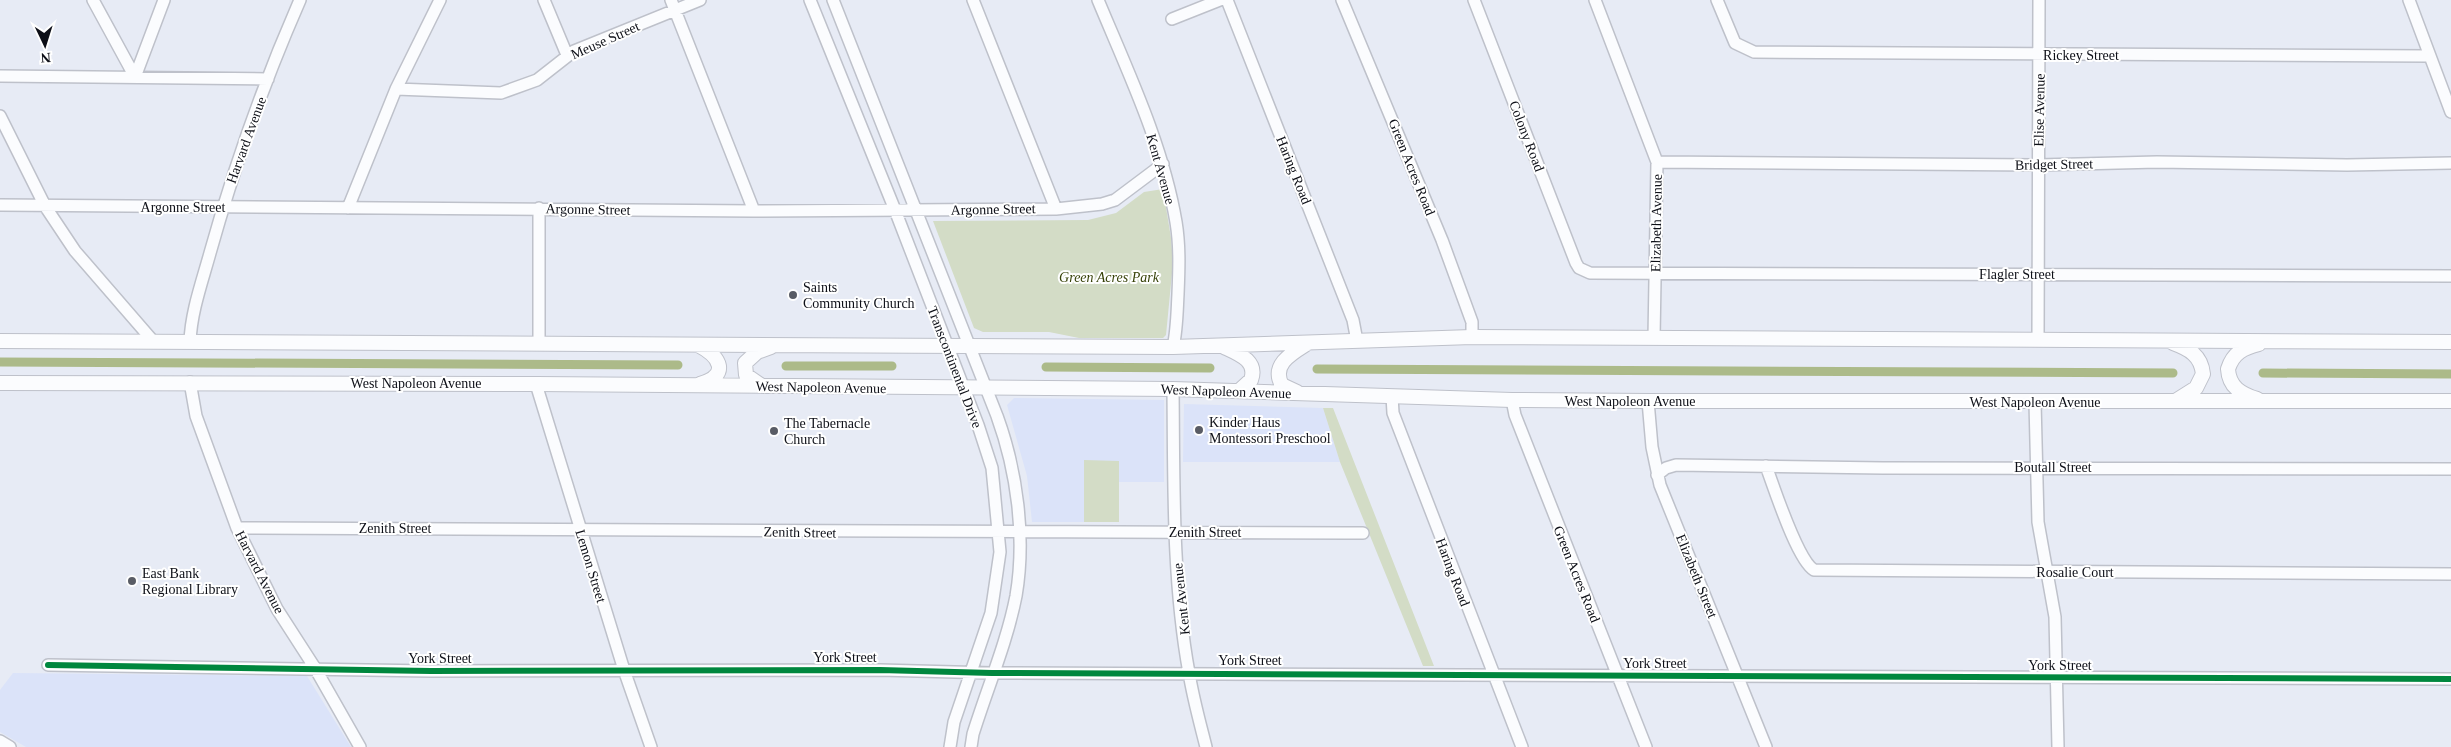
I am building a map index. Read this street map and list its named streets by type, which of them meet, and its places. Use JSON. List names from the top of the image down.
{
  "streets": {
    "main road": ["West Napoleon Avenue"],
    "street": [
      "Meuse Street",
      "Rickey Street",
      "Elise Avenue",
      "Colony Road",
      "Harvard Avenue",
      "Bridget Street",
      "Green Acres Road",
      "Kent Avenue",
      "Haring Road",
      "Argonne Street",
      "Elizabeth Avenue",
      "Flagler Street",
      "Transcontinental Drive",
      "Boutall Street",
      "Zenith Street",
      "Lemon Street",
      "Rosalie Court",
      "Elizabeth Street",
      "York Street"
    ]
  },
  "crossings": [
    ["Rickey Street", "Elise Avenue"],
    ["Elise Avenue", "Bridget Street"],
    ["Elise Avenue", "Flagler Street"],
    ["Colony Road", "Flagler Street"],
    ["Harvard Avenue", "Argonne Street"],
    ["Harvard Avenue", "West Napoleon Avenue"],
    ["Harvard Avenue", "Zenith Street"],
    ["Harvard Avenue", "York Street"],
    ["Bridget Street", "Elizabeth Avenue"],
    ["Green Acres Road", "West Napoleon Avenue"],
    ["Green Acres Road", "York Street"],
    ["Kent Avenue", "Argonne Street"],
    ["Kent Avenue", "West Napoleon Avenue"],
    ["Kent Avenue", "Zenith Street"],
    ["Kent Avenue", "York Street"],
    ["Haring Road", "West Napoleon Avenue"],
    ["Haring Road", "York Street"],
    ["Argonne Street", "Transcontinental Drive"],
    ["Elizabeth Avenue", "Flagler Street"],
    ["Transcontinental Drive", "West Napoleon Avenue"],
    ["Transcontinental Drive", "Zenith Street"],
    ["Transcontinental Drive", "York Street"],
    ["West Napoleon Avenue", "Lemon Street"],
    ["West Napoleon Avenue", "Elizabeth Street"],
    ["Boutall Street", "Rosalie Court"],
    ["Boutall Street", "Elizabeth Street"],
    ["Zenith Street", "Lemon Street"],
    ["Lemon Street", "York Street"],
    ["Elizabeth Street", "York Street"]
  ],
  "parks": ["Green Acres Park"],
  "places": [
    "Saints Community Church",
    "Kinder Haus Montessori Preschool",
    "The Tabernacle Church",
    "East Bank Regional Library"
  ],
  "north": "bottom"
}
